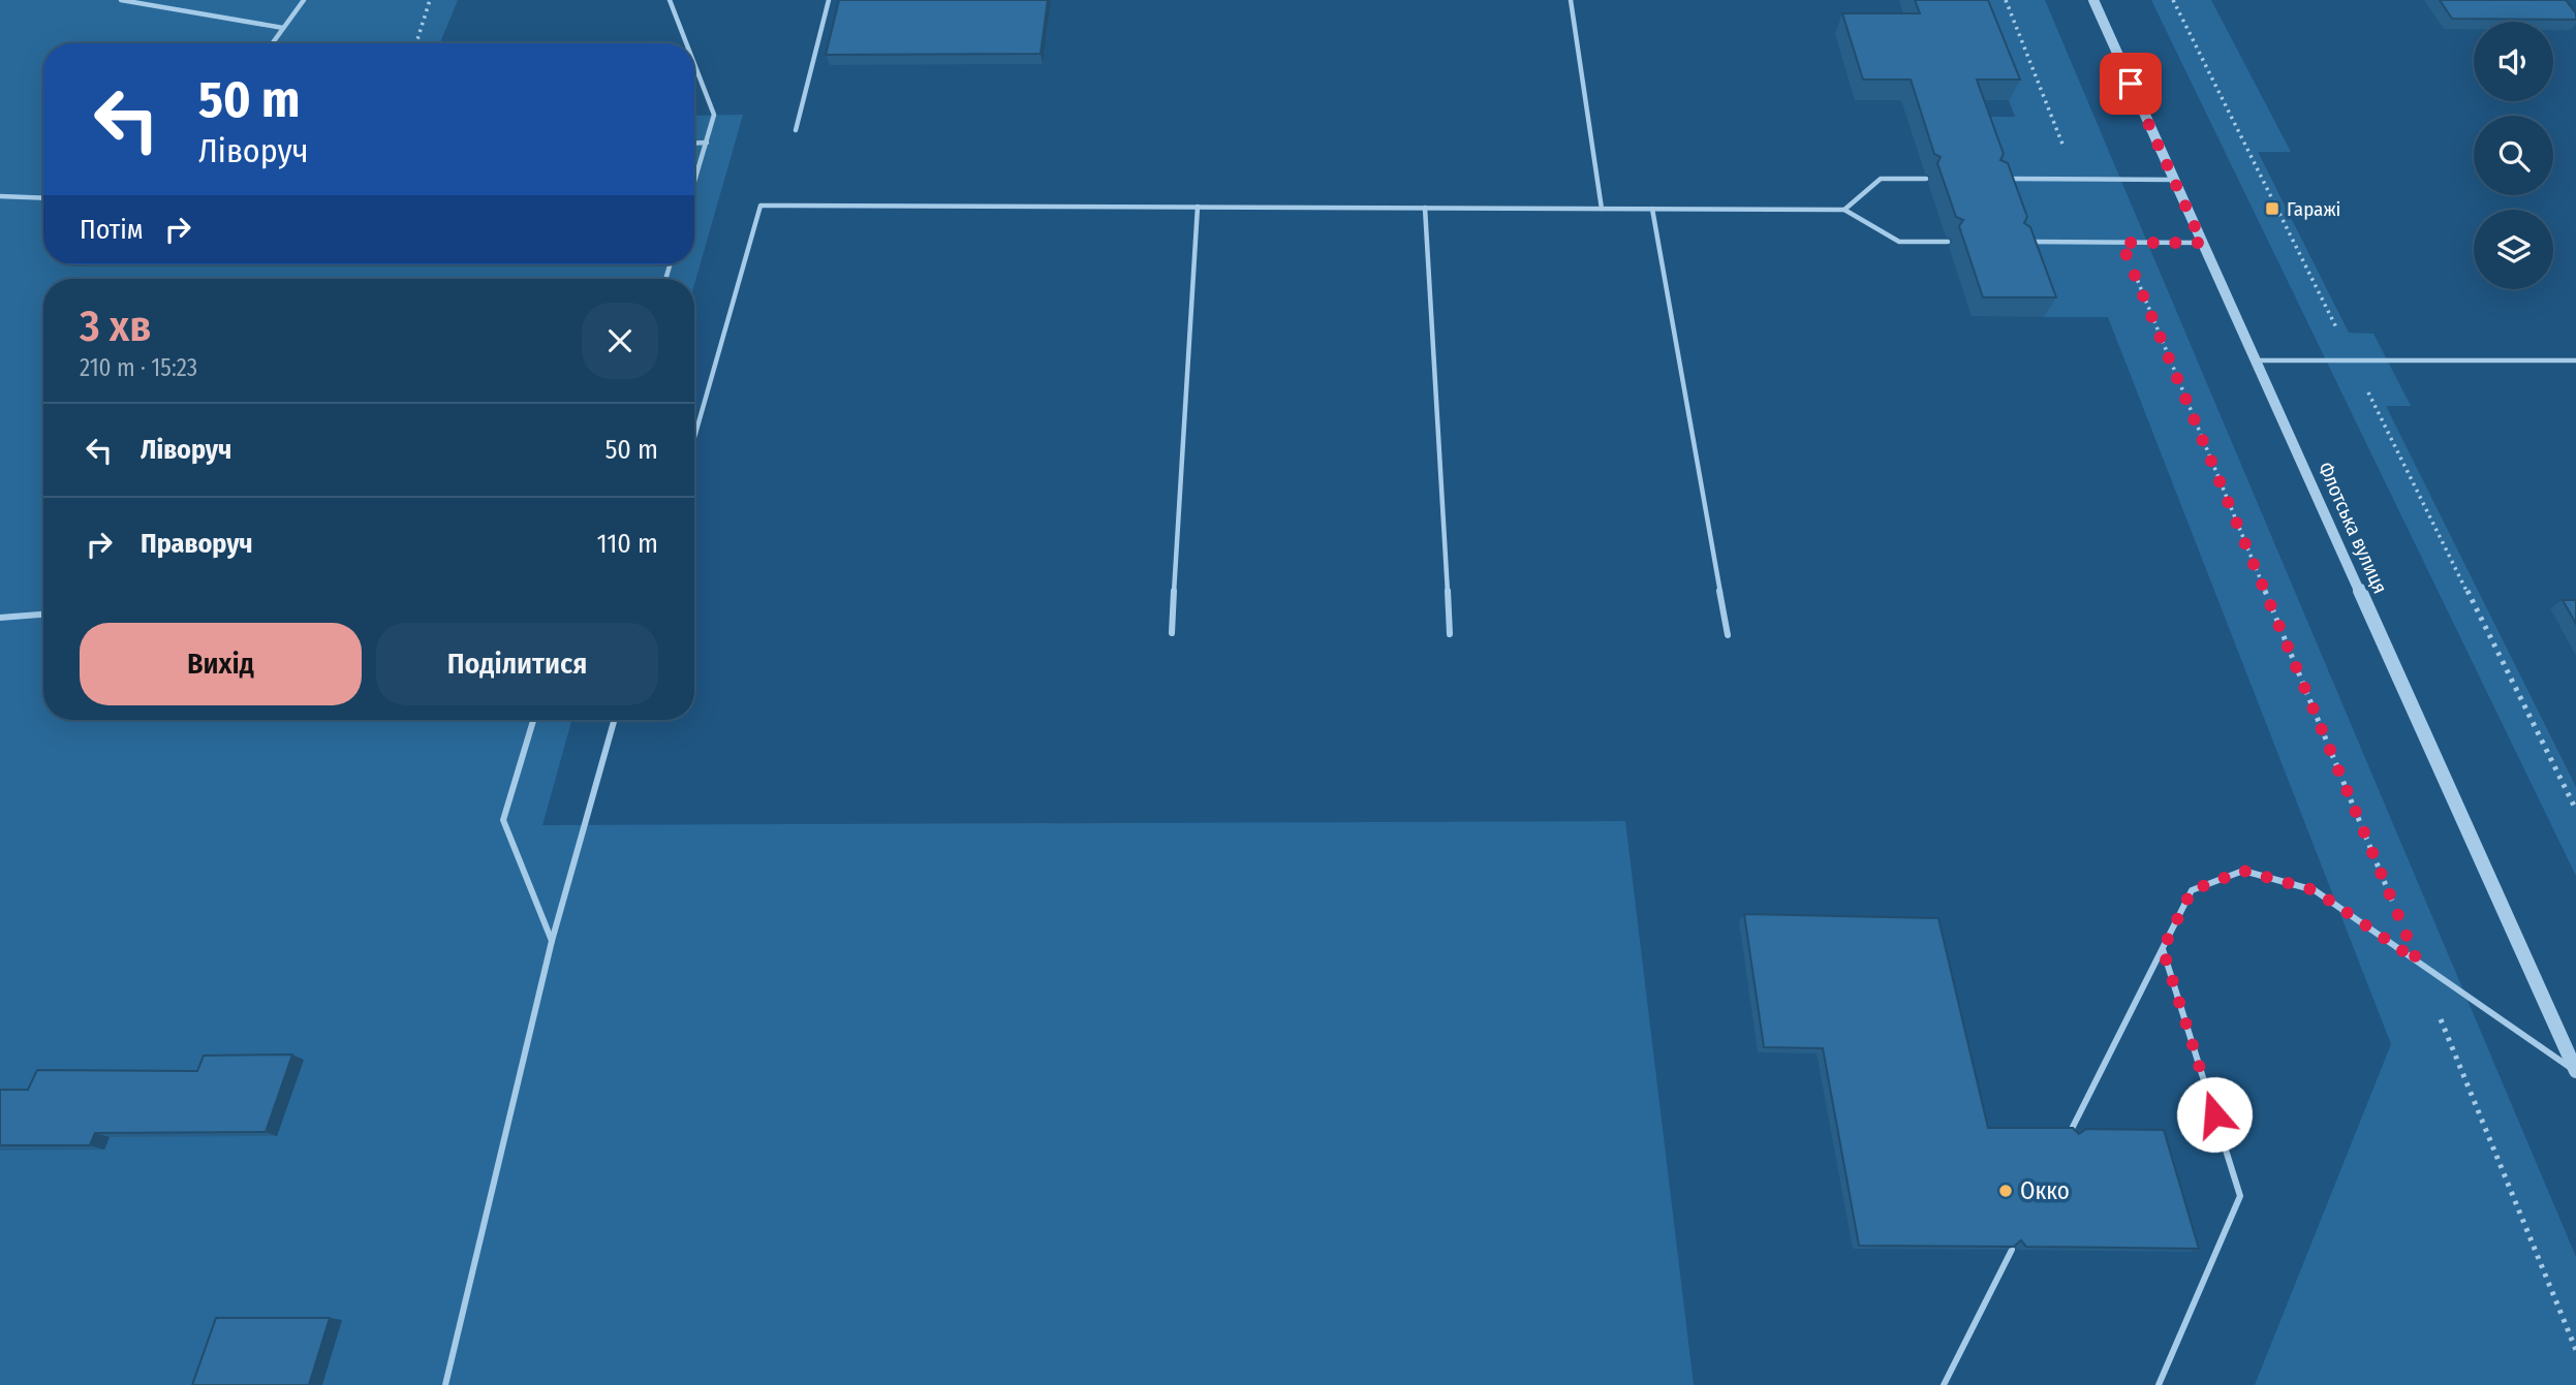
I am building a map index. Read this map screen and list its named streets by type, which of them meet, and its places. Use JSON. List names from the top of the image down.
{
  "streets": {
    "street": ["Флотська вулиця"]
  },
  "places": {
    "transit": ["Гаражі"],
    "other": ["Окко"]
  },
  "page": {
    "turn": ["50 m", "Ліворуч"],
    "then": "Потім",
    "heading": ["3 хв", "210 m · 15:23"],
    "list": [
      {
        "name": "Ліворуч",
        "value": "50 m"
      },
      {
        "name": "Праворуч",
        "value": "110 m"
      }
    ],
    "buttons": ["Вихід", "Поділитися"]
  }
}
